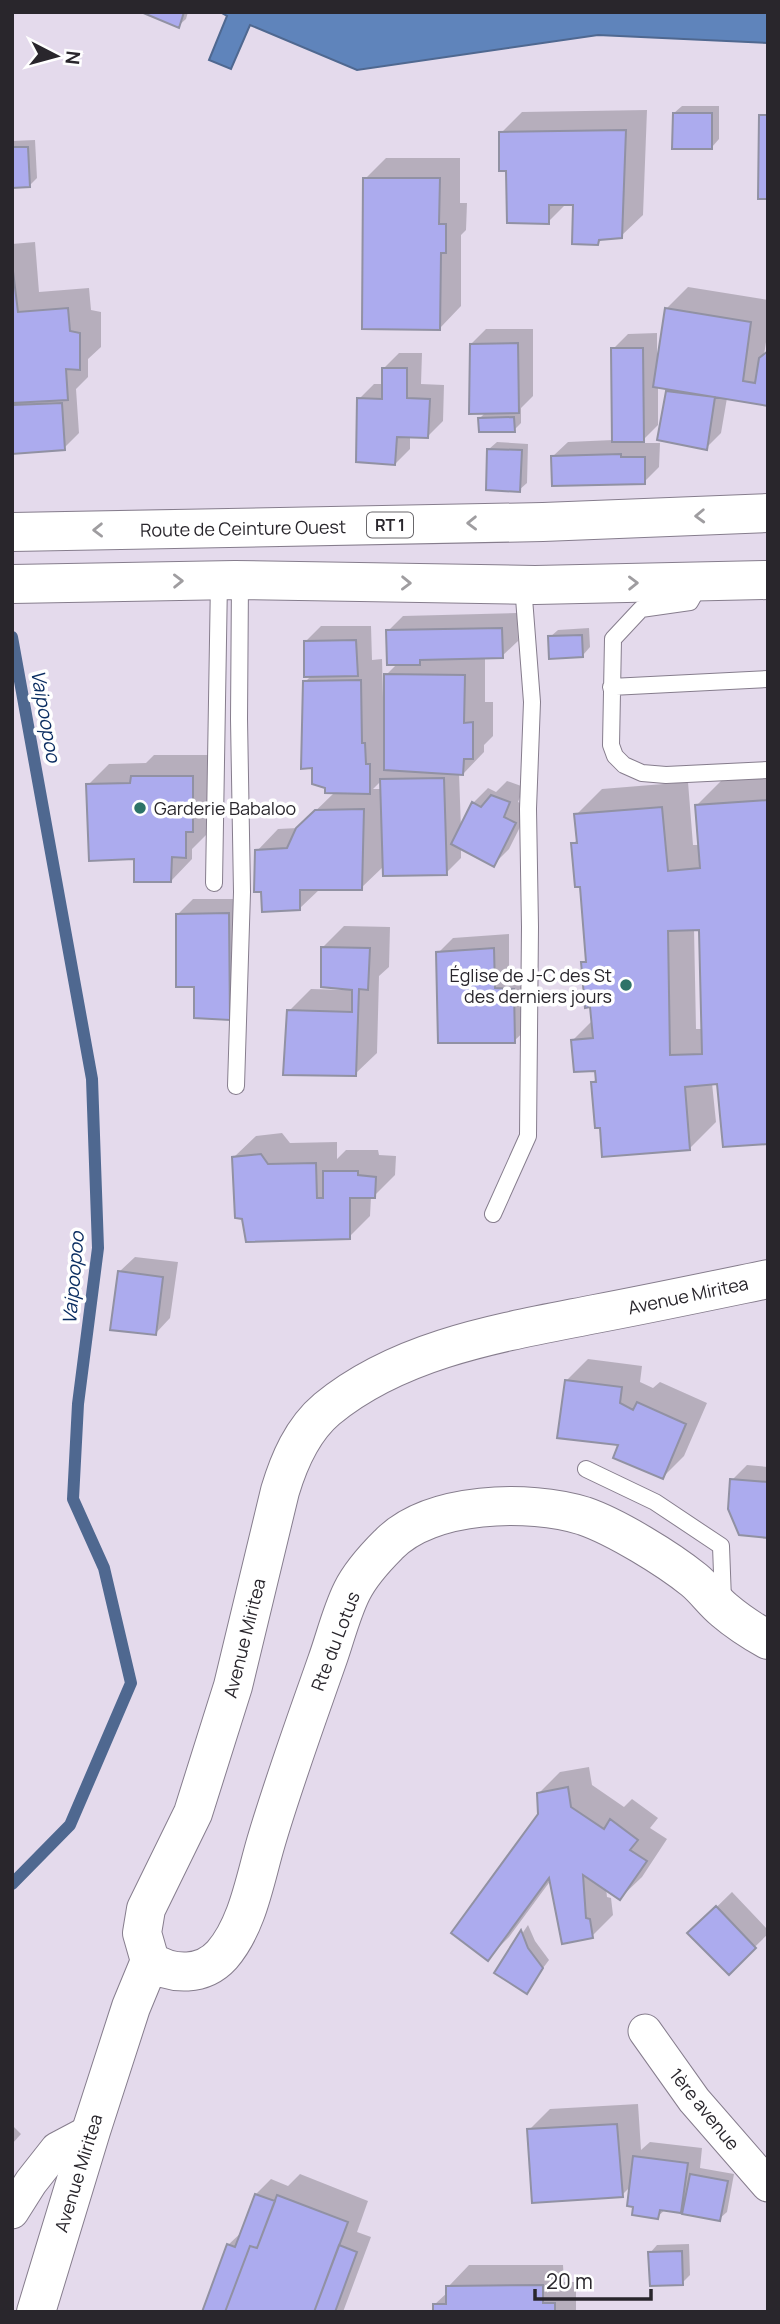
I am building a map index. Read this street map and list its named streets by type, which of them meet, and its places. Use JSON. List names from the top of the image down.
{
  "streets": {
    "main road": [
      "RT 1",
      "Route de Ceinture Ouest",
      "Avenue Miritea",
      "Rte du Lotus"
    ],
    "street": ["1ère avenue"]
  },
  "crossings": [
    ["Avenue Miritea", "Rte du Lotus"]
  ],
  "water": ["Vaipoopoo"],
  "places": ["Garderie Babaloo", "Église de J-C des St des derniers jours"],
  "scale_bar": "20 m",
  "north": "right"
}
